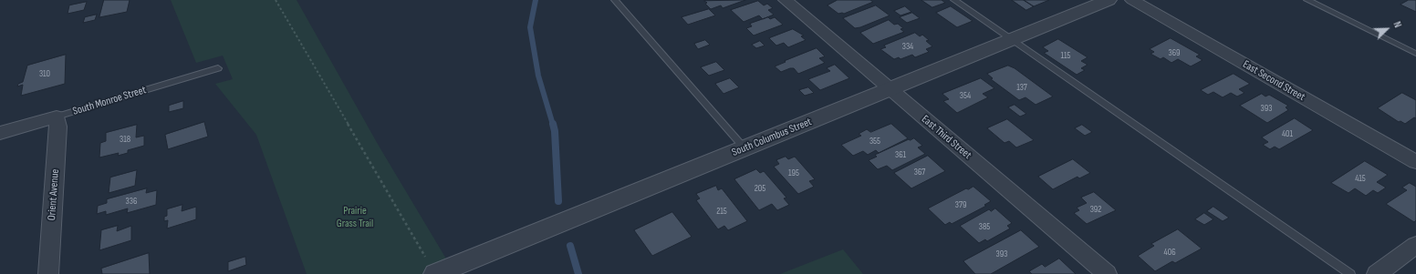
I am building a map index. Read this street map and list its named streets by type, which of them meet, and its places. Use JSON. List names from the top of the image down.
{
  "streets": {
    "street": [
      "East Second Street",
      "South Monroe Street",
      "South Columbus Street",
      "East Third Street",
      "Orient Avenue"
    ]
  },
  "crossings": [
    ["South Monroe Street", "Orient Avenue"],
    ["South Columbus Street", "East Third Street"]
  ],
  "parks": ["Prairie Grass Trail"],
  "house_numbers": [
    "334",
    "369",
    "115",
    "310",
    "137",
    "354",
    "393",
    "401",
    "318",
    "355",
    "361",
    "367",
    "195",
    "415",
    "205",
    "336",
    "379",
    "392",
    "215",
    "385",
    "406",
    "393"
  ],
  "north": "top right"
}
